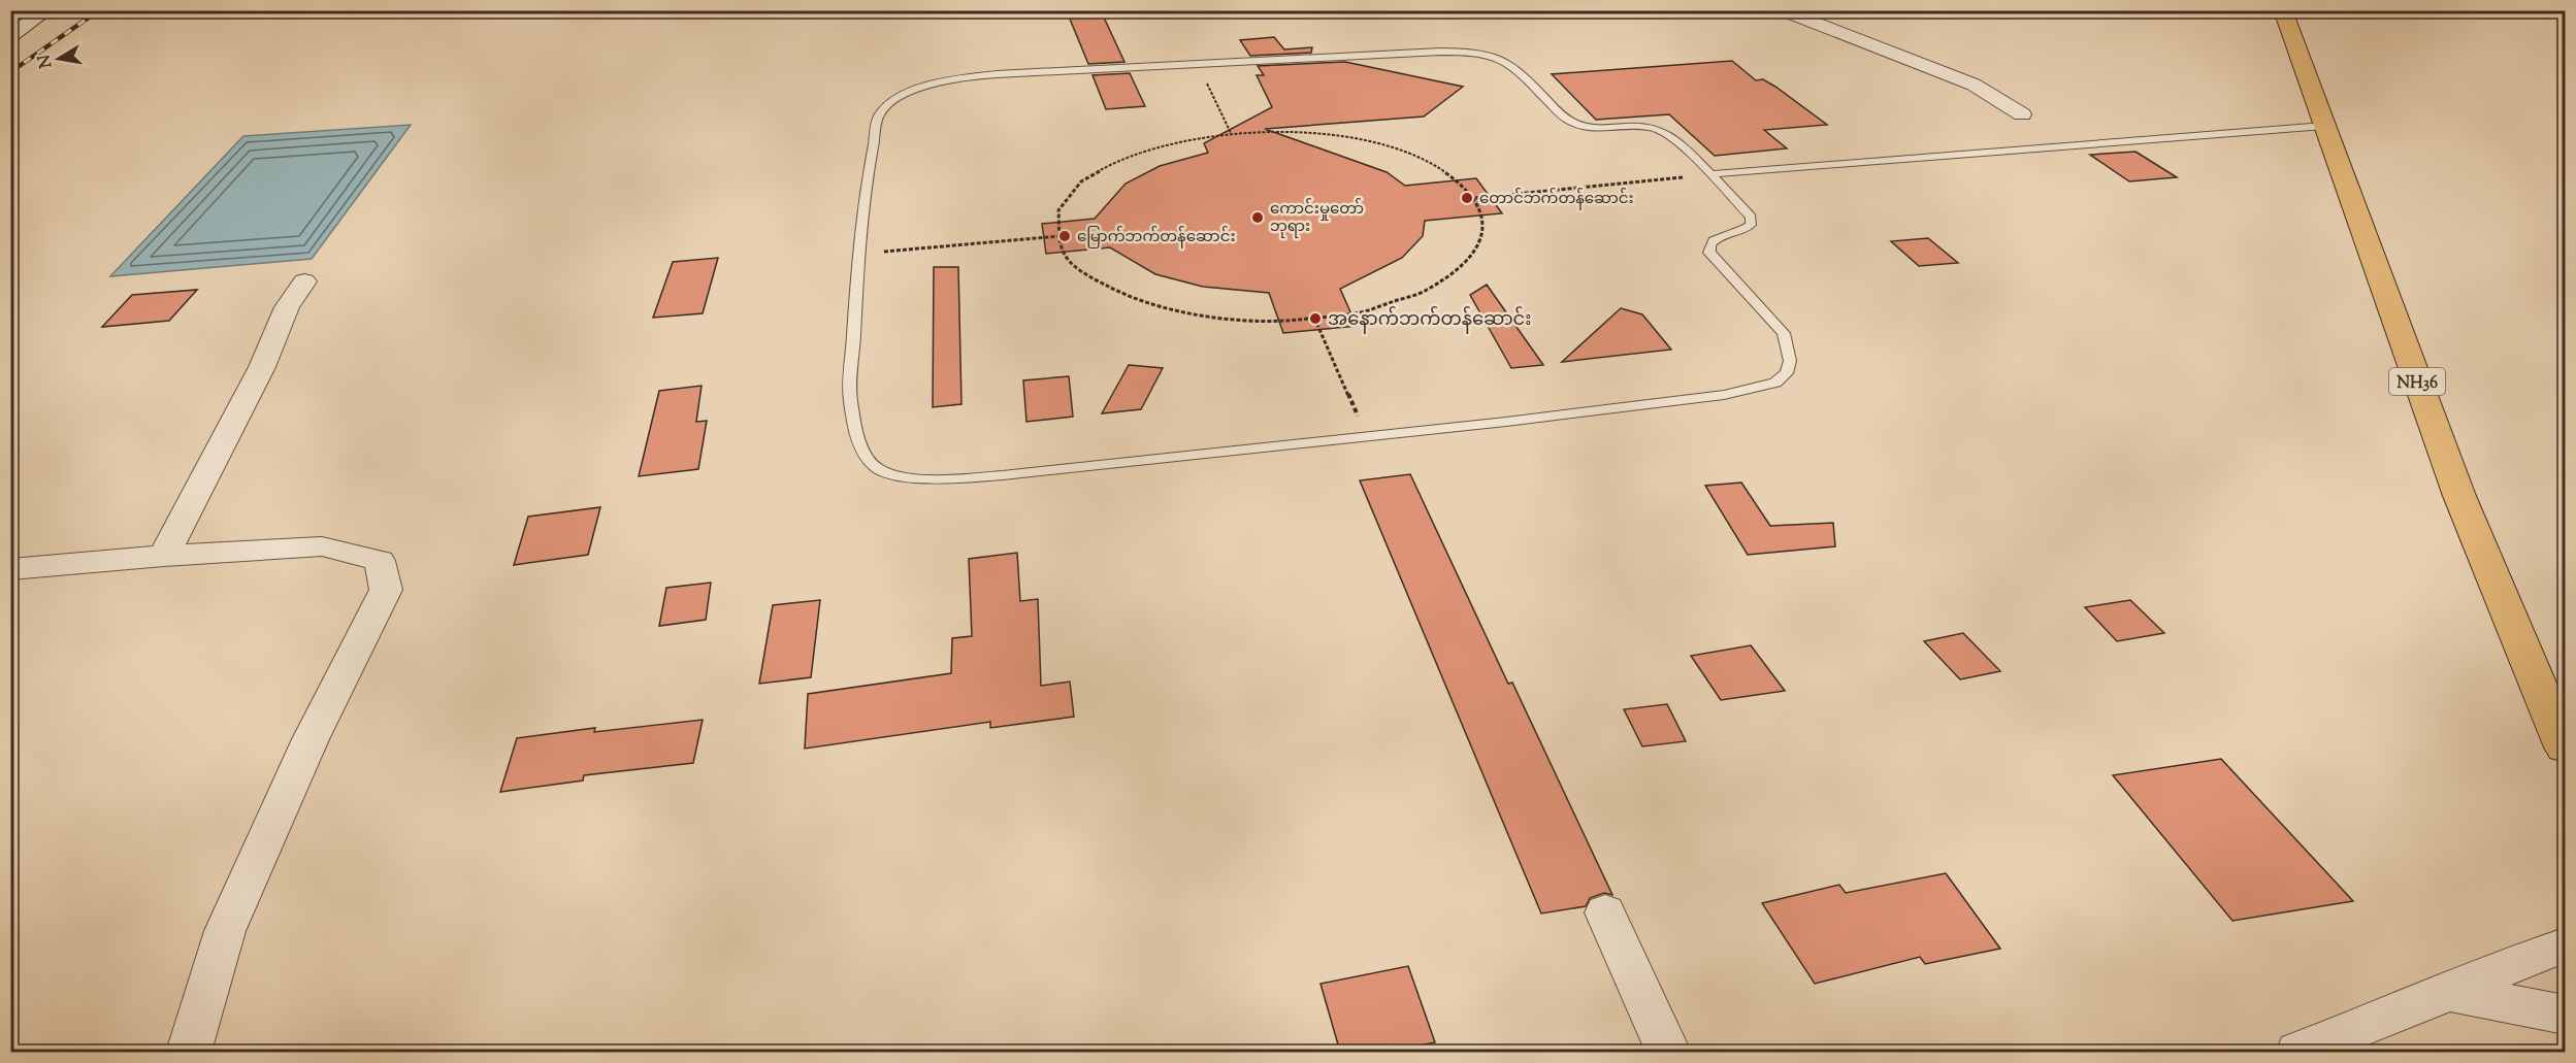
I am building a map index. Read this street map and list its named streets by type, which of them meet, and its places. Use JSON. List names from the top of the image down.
{
  "streets": {
    "highway": ["NH36"]
  },
  "places": [
    "တောင်ဘက်တန်ဆောင်း",
    "ကောင်းမှုတော် ဘုရား",
    "မြောက်ဘက်တန်ဆောင်း",
    "အနောက်ဘက်တန်ဆောင်း"
  ],
  "north": "left"
}
